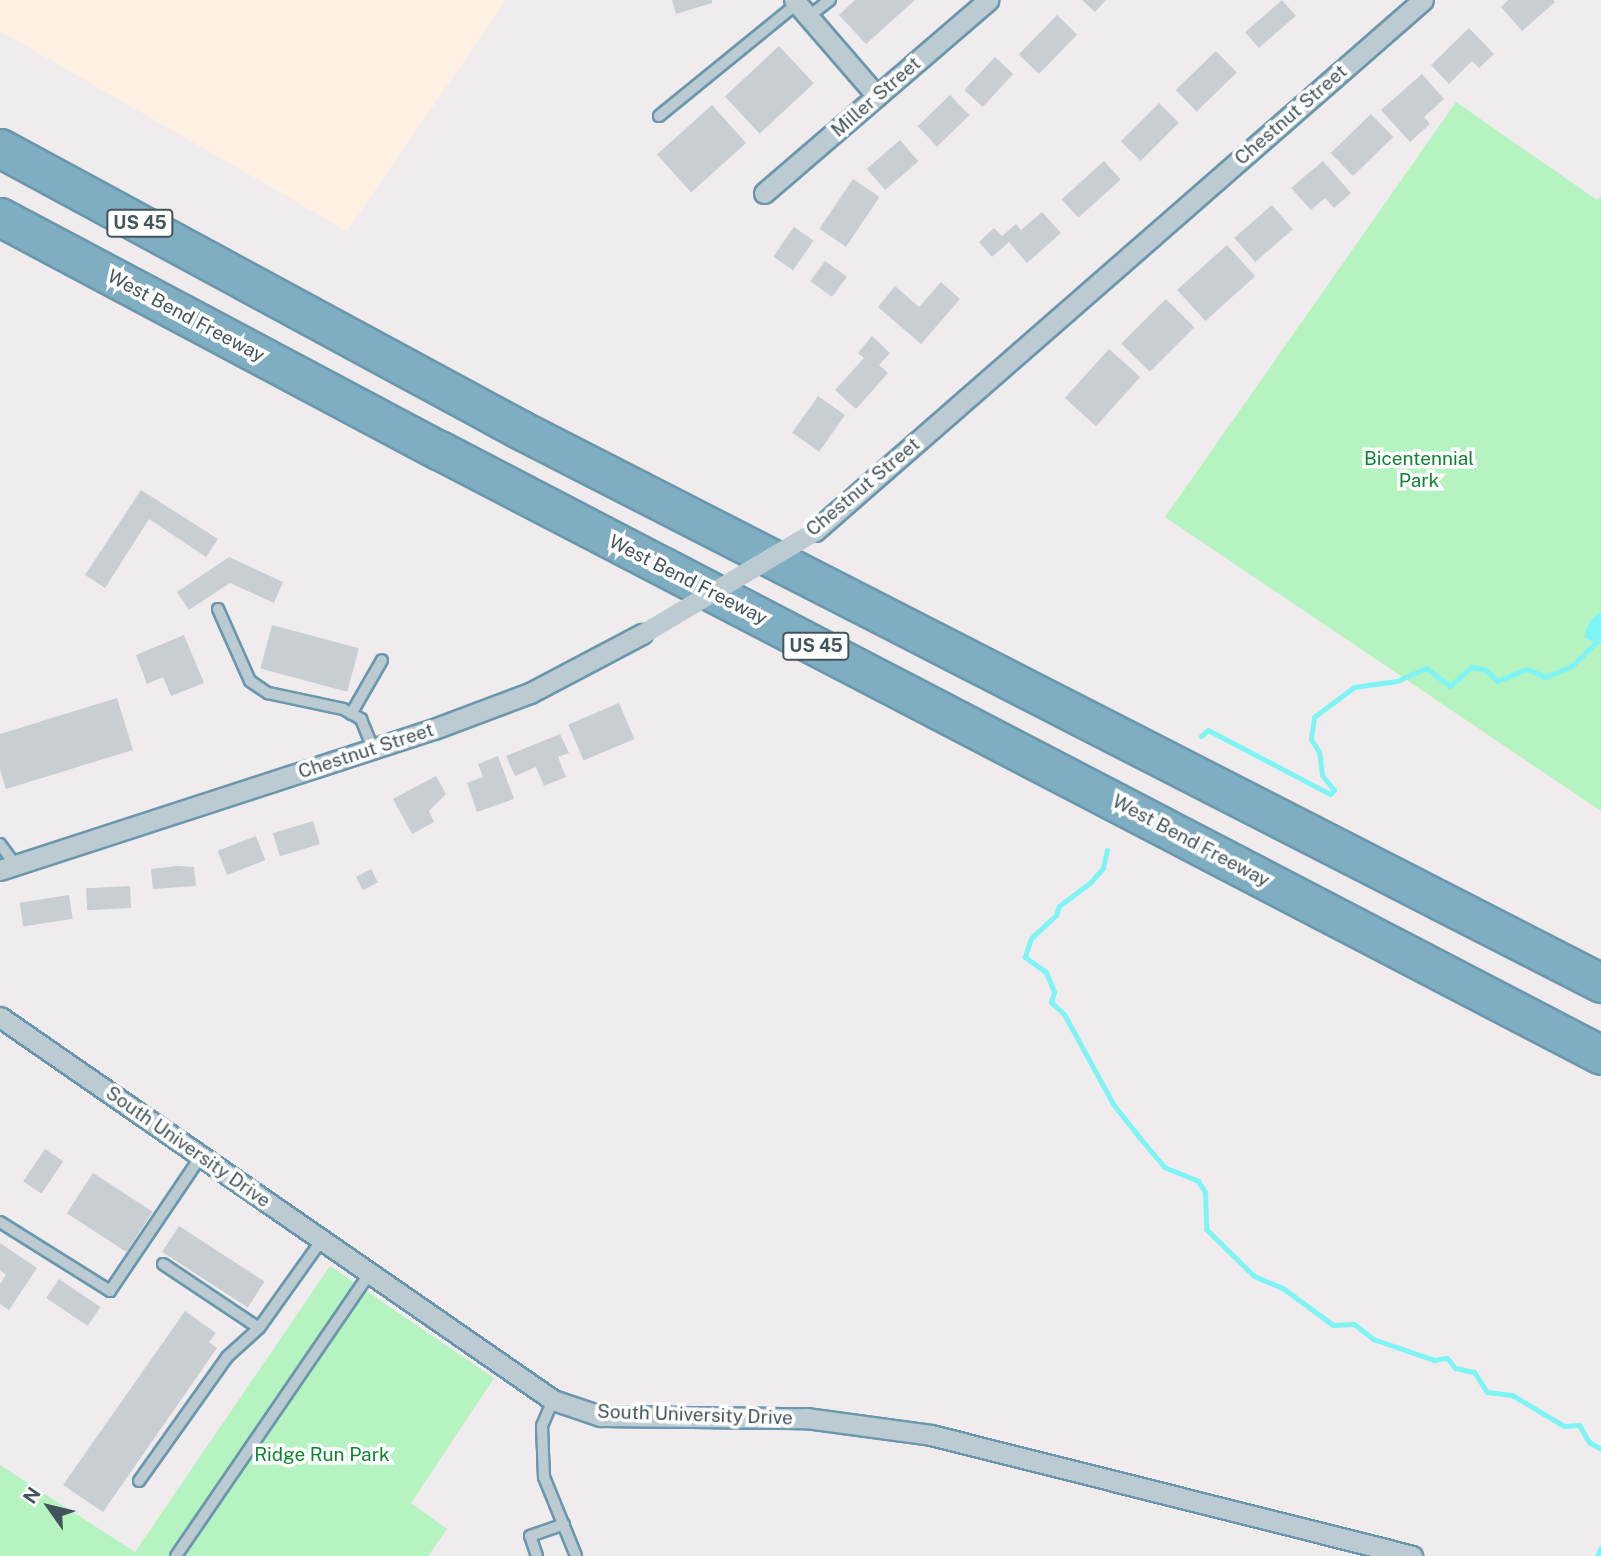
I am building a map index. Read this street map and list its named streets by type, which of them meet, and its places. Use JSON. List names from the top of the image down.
{
  "streets": {
    "highway": ["US 45", "West Bend Freeway"],
    "street": ["Miller Street", "Chestnut Street", "South University Drive"]
  },
  "parks": ["Bicentennial Park", "Ridge Run Park"],
  "north": "top left"
}
